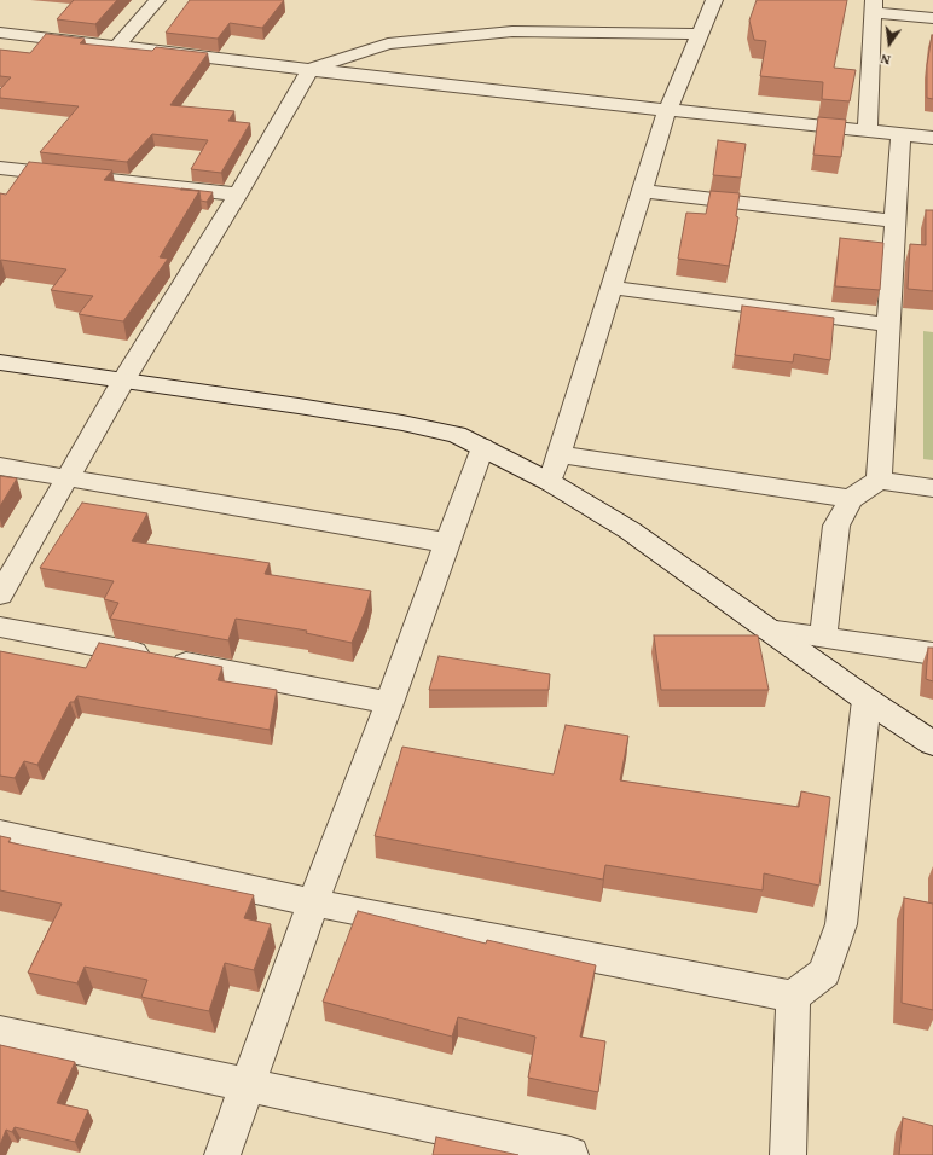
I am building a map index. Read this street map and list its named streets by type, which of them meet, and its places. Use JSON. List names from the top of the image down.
{
  "north": "bottom"
}
